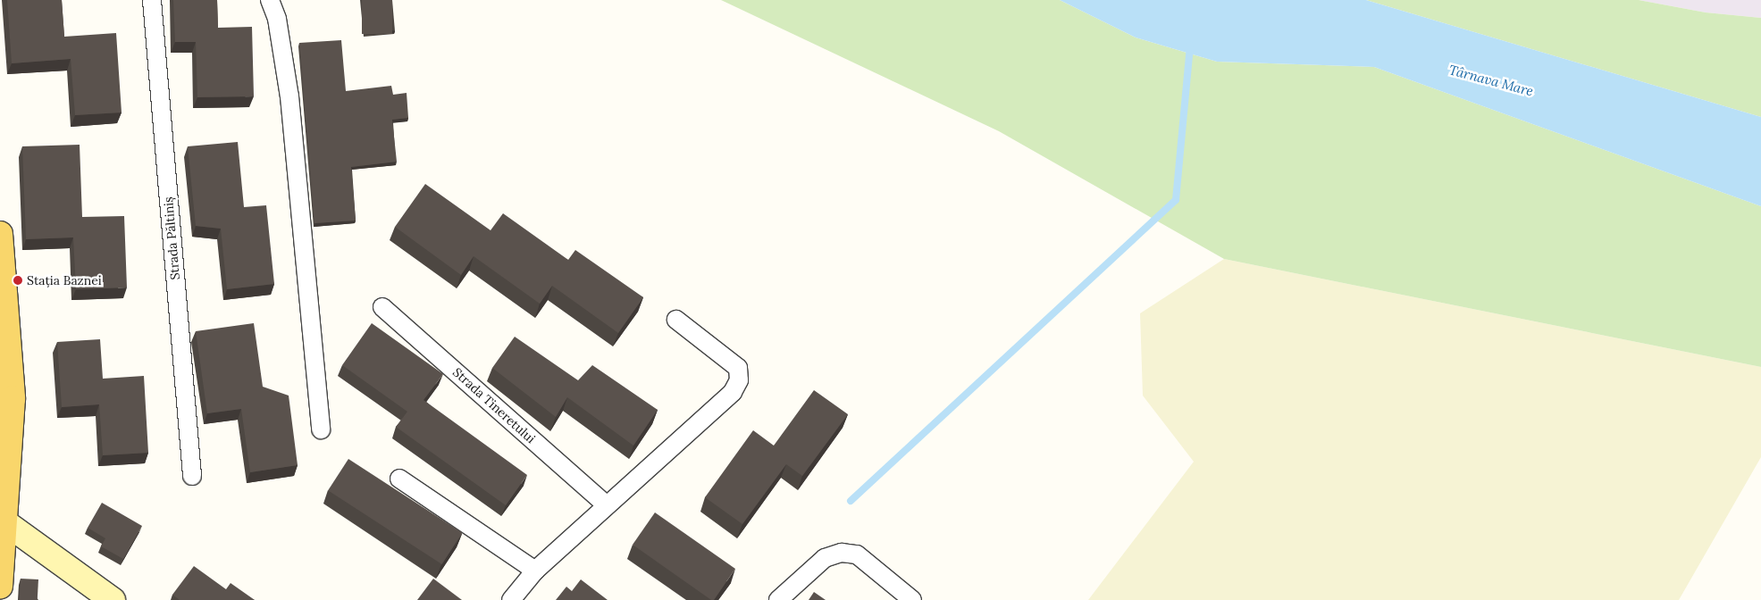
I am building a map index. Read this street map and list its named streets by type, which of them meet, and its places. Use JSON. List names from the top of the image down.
{
  "streets": {
    "street": ["Strada Păltiniș", "Strada Tineretului"]
  },
  "water": ["Târnava Mare"],
  "places": ["Stația Baznei"]
}
